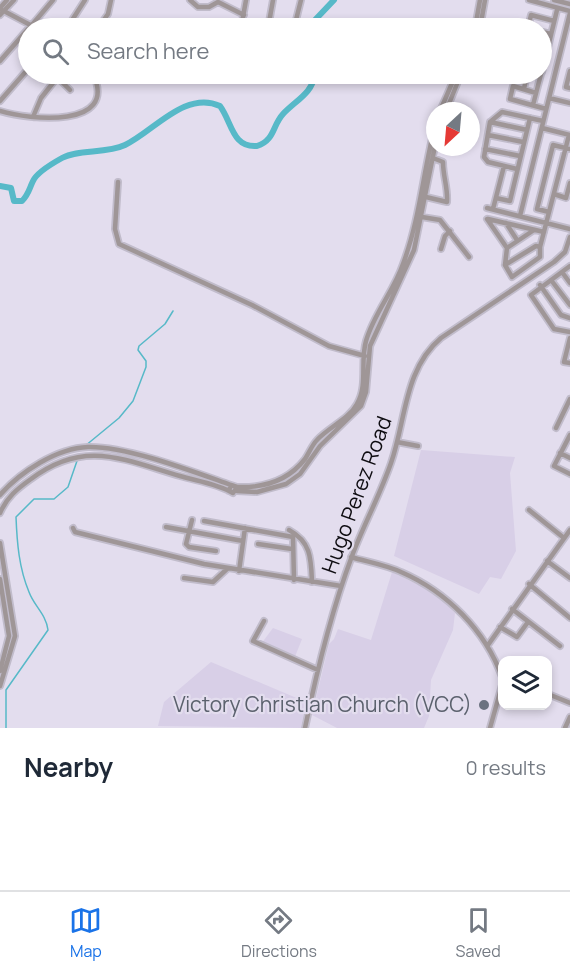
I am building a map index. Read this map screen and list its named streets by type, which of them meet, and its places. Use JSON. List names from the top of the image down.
{
  "streets": {
    "street": ["Hugo Perez Road"]
  },
  "places": ["Victory Christian Church (VCC)"],
  "north": "bottom left",
  "page": {
    "search": "Search here",
    "heading": ["Nearby", "0 results"],
    "nav": ["Map", "Directions", "Saved"]
  }
}
